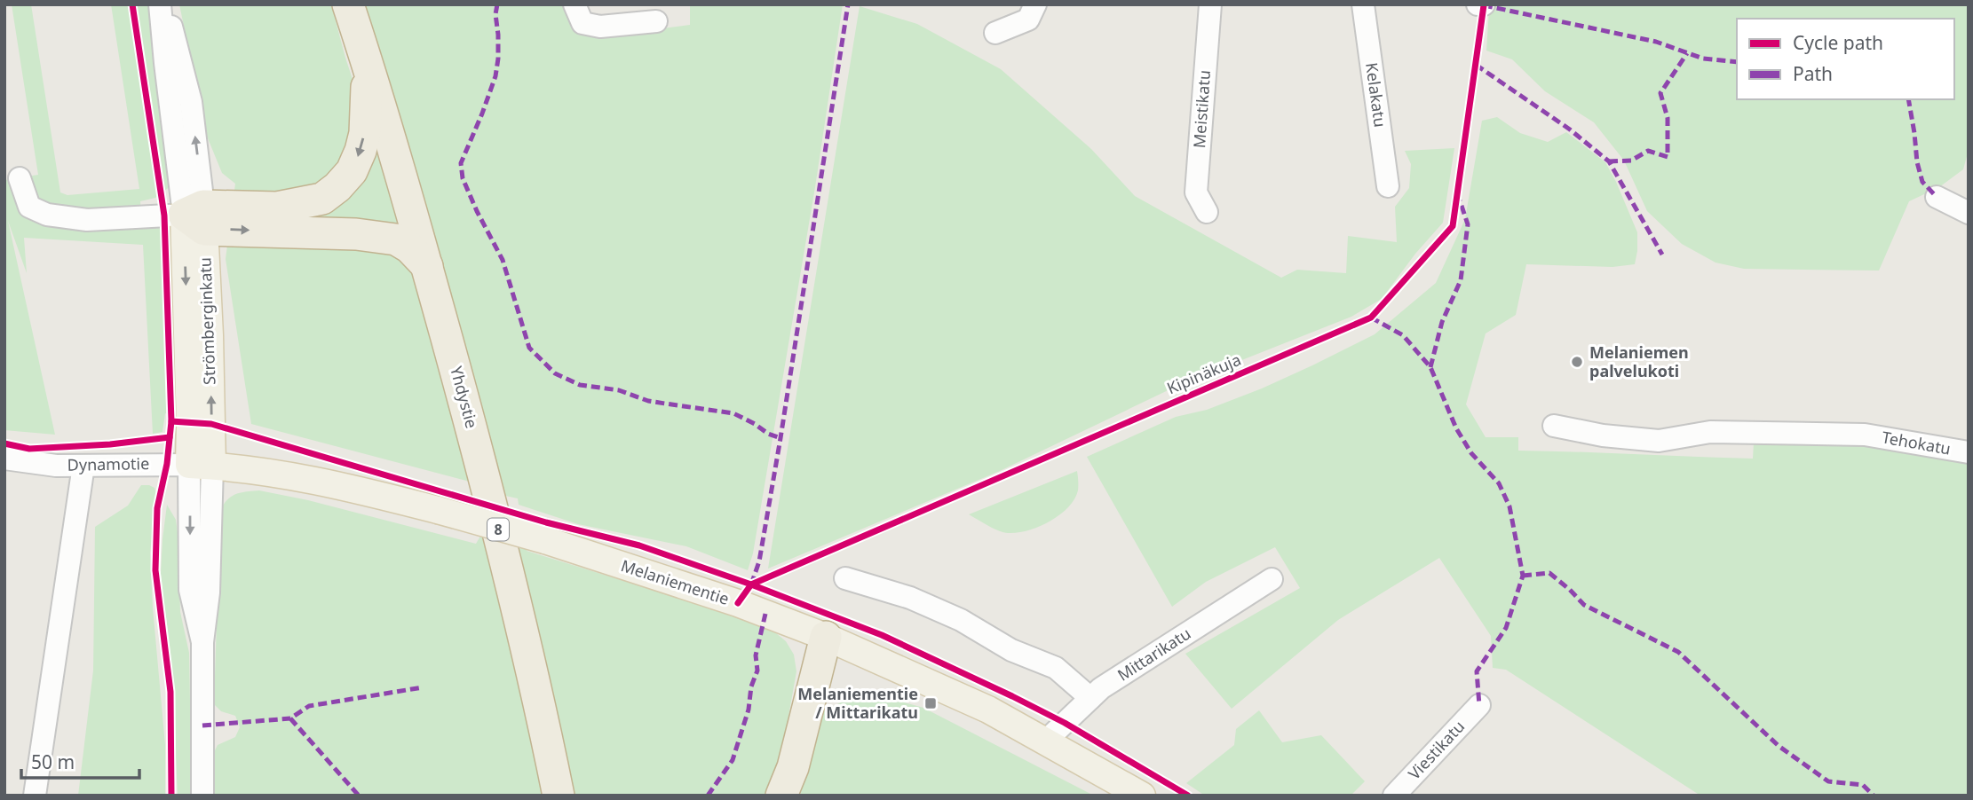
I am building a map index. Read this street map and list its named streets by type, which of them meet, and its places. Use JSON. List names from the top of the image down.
{
  "streets": {
    "highway": ["Yhdystie", "8"],
    "main road": ["Strömberginkatu", "Melaniementie"],
    "street": [
      "Kelakatu",
      "Meistikatu",
      "Tehokatu",
      "Dynamotie",
      "Mittarikatu",
      "Viestikatu"
    ],
    "cycle path": ["Kipinäkuja"]
  },
  "crossings": [
    ["Strömberginkatu", "Dynamotie"],
    ["Strömberginkatu", "Melaniementie"],
    ["Dynamotie", "Melaniementie"],
    ["Melaniementie", "Mittarikatu"]
  ],
  "places": {
    "other": ["Melaniemen palvelukoti"],
    "transit": ["Melaniementie / Mittarikatu"]
  },
  "legend": ["Cycle path", "Path"],
  "scale_bar": "50 m"
}
